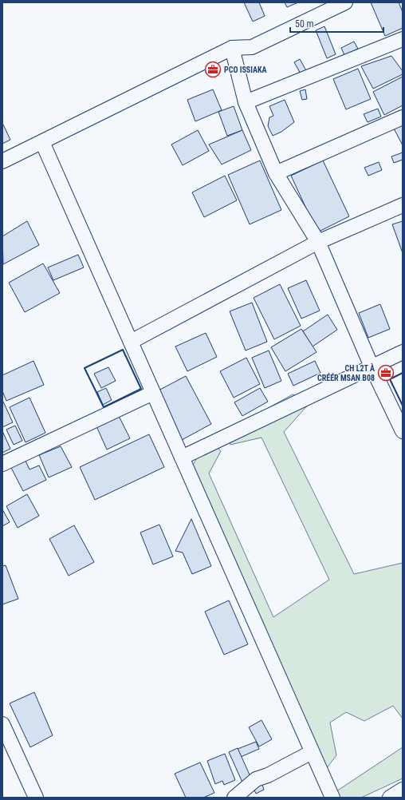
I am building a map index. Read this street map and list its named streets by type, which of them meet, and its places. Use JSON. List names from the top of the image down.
{
  "places": {
    "office": ["PCO ISSIAKA", "CH L2T À CRÉÉR MSAN B08"]
  },
  "scale_bar": "50 m"
}
